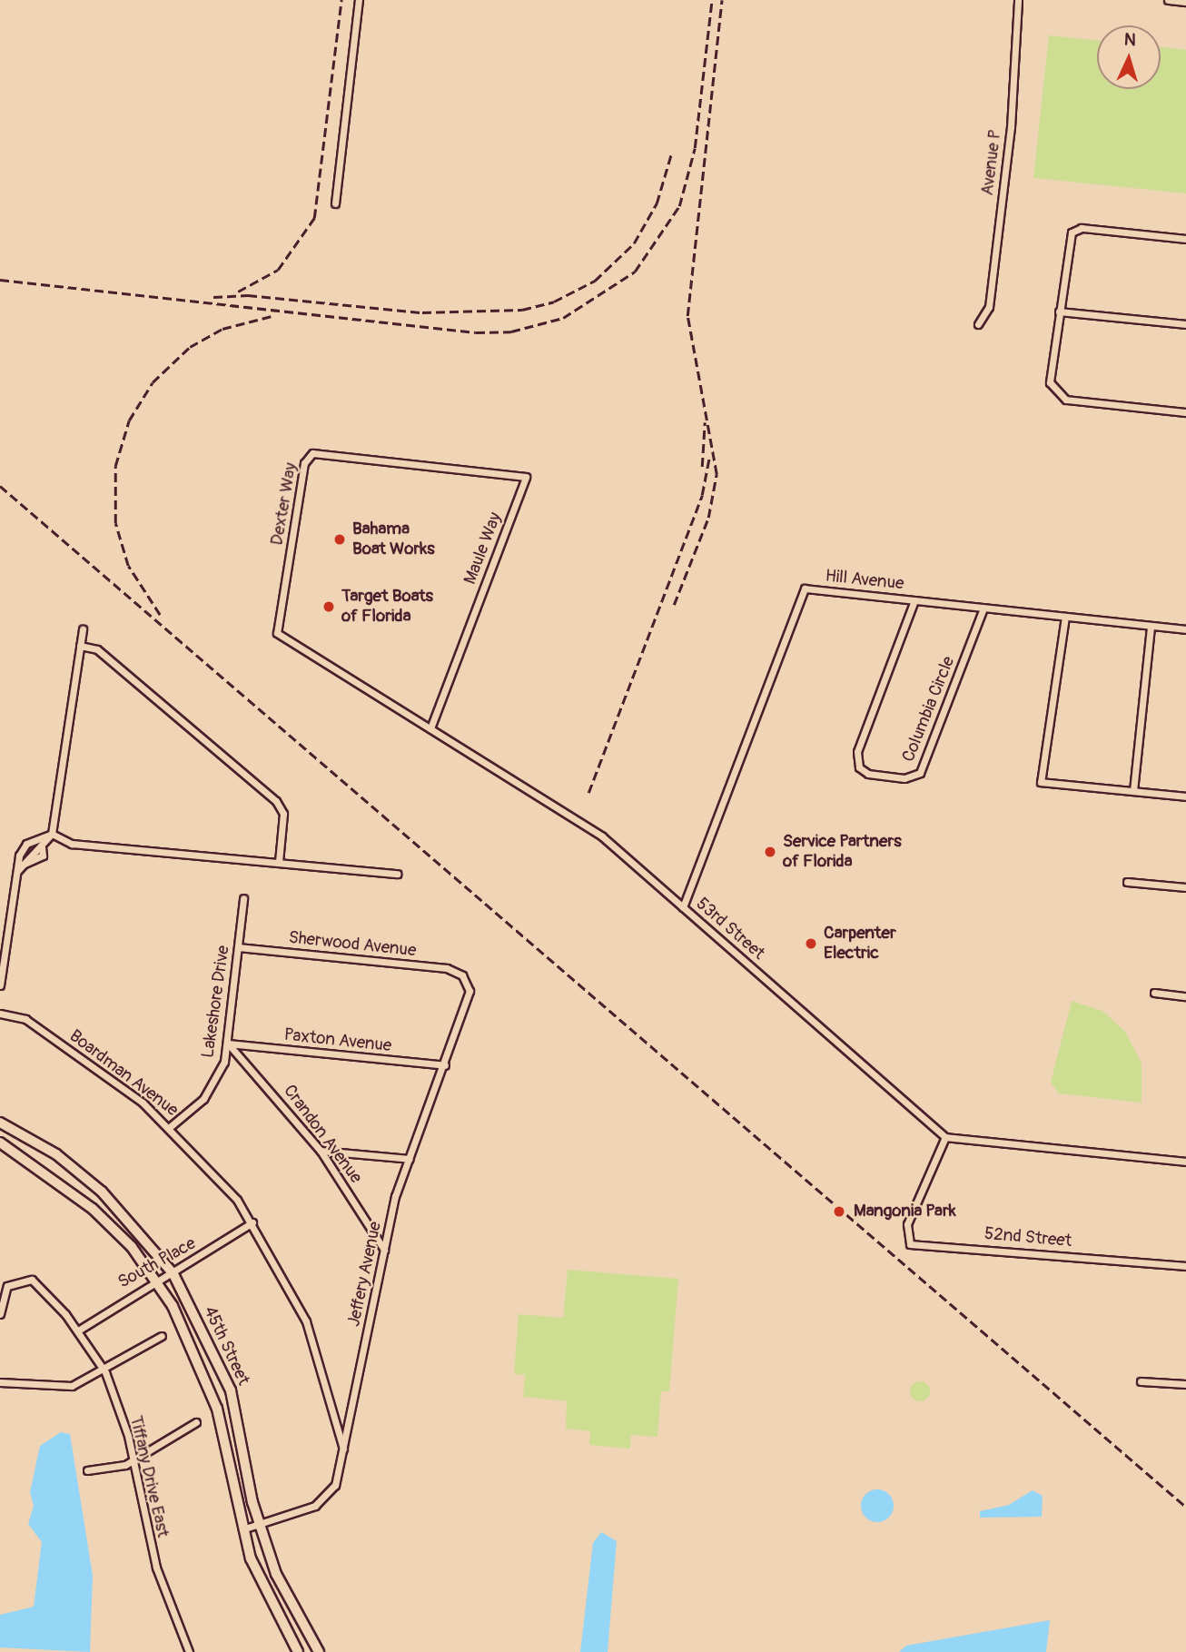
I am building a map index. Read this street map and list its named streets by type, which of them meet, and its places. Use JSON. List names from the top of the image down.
{
  "streets": {
    "main road": ["45th Street"],
    "street": [
      "Avenue P",
      "Dexter Way",
      "Maule Way",
      "Hill Avenue",
      "Columbia Circle",
      "53rd Street",
      "Sherwood Avenue",
      "Lakeshore Drive",
      "Paxton Avenue",
      "Boardman Avenue",
      "Crandon Avenue",
      "52nd Street",
      "South Place",
      "Jeffery Avenue",
      "Tiffany Drive East"
    ]
  },
  "crossings": [
    ["Dexter Way", "Maule Way"],
    ["Dexter Way", "53rd Street"],
    ["Maule Way", "53rd Street"],
    ["Hill Avenue", "Columbia Circle"],
    ["Hill Avenue", "53rd Street"],
    ["53rd Street", "52nd Street"],
    ["Sherwood Avenue", "Lakeshore Drive"],
    ["Sherwood Avenue", "Jeffery Avenue"],
    ["Lakeshore Drive", "Paxton Avenue"],
    ["Lakeshore Drive", "Boardman Avenue"],
    ["Lakeshore Drive", "Crandon Avenue"],
    ["Paxton Avenue", "Crandon Avenue"],
    ["Paxton Avenue", "Jeffery Avenue"],
    ["Boardman Avenue", "South Place"],
    ["Boardman Avenue", "Jeffery Avenue"],
    ["Crandon Avenue", "Jeffery Avenue"],
    ["South Place", "45th Street"],
    ["South Place", "Tiffany Drive East"],
    ["Jeffery Avenue", "45th Street"]
  ],
  "places": [
    "Bahama Boat Works",
    "Target Boats of Florida",
    "Service Partners of Florida",
    "Carpenter Electric",
    "Mangonia Park"
  ],
  "north": "top"
}
